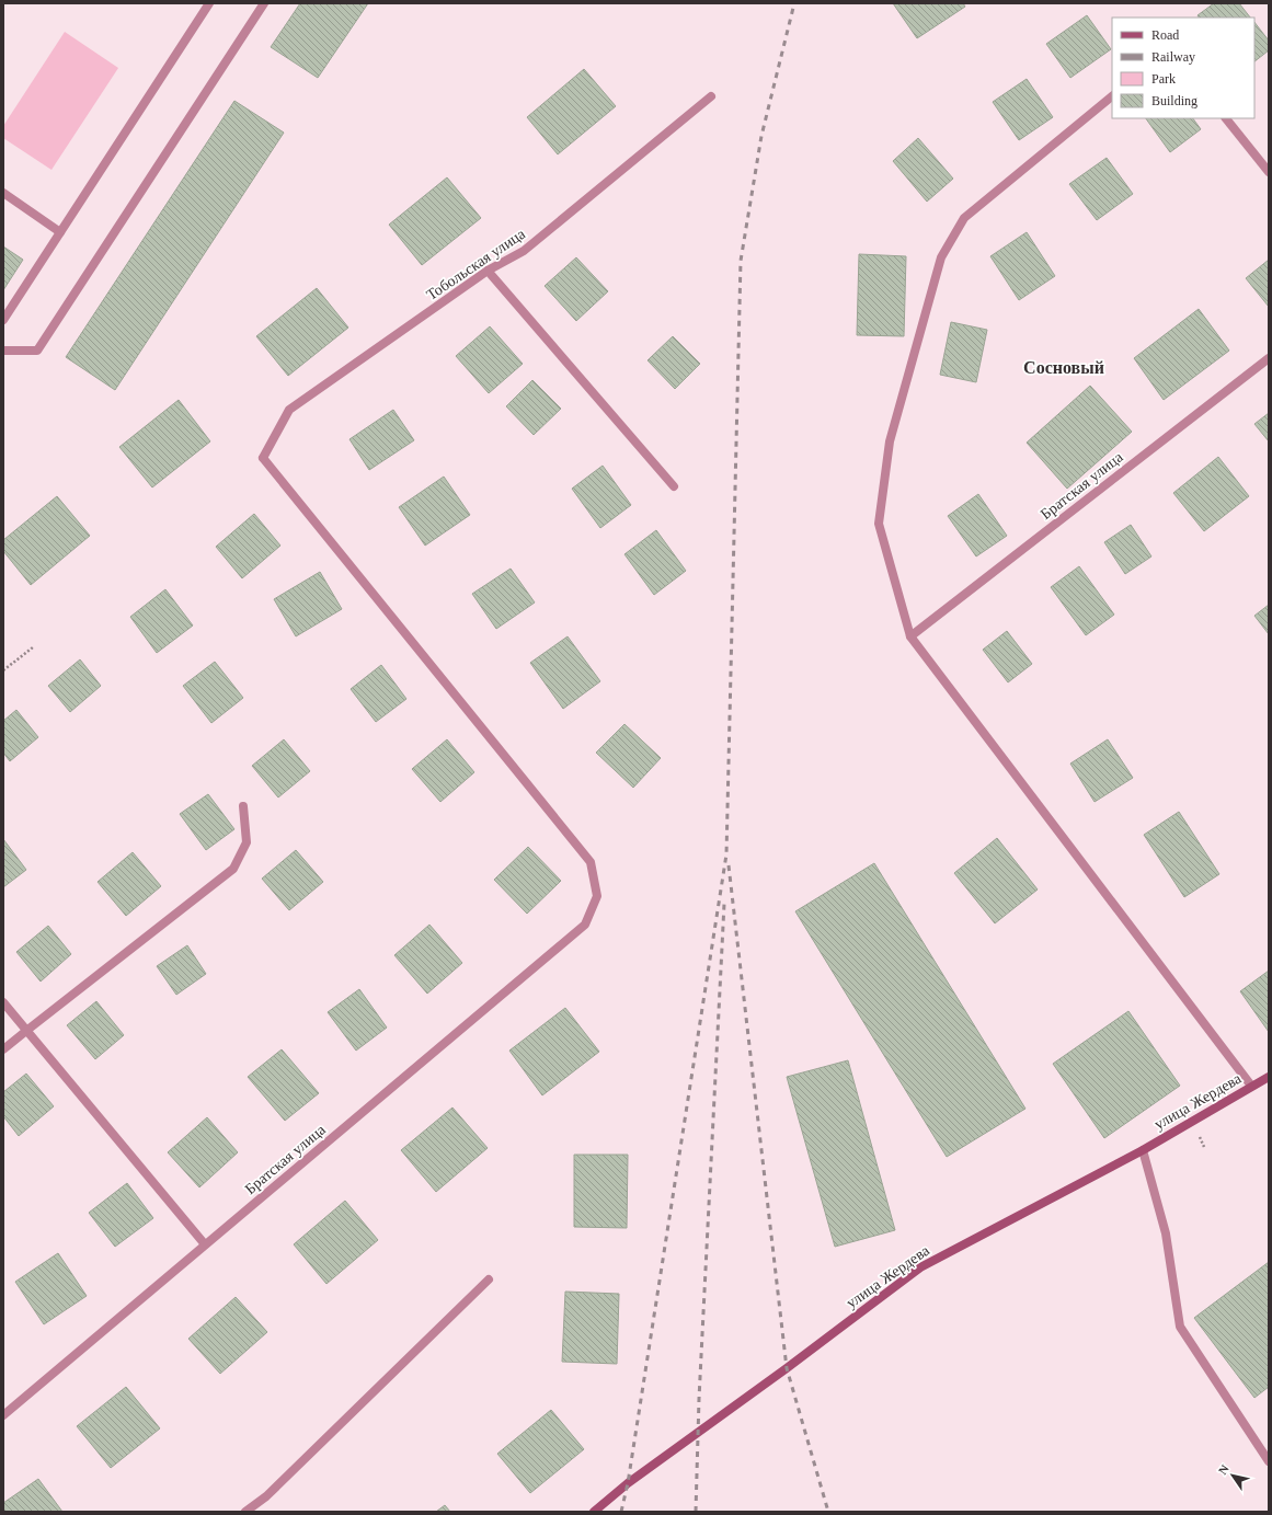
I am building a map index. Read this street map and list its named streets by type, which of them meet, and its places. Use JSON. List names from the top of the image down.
{
  "streets": {
    "main road": ["улица Жердева"],
    "street": ["Тобольская улица", "Братская улица"]
  },
  "crossings": [
    ["Тобольская улица", "Братская улица"]
  ],
  "districts": ["Сосновый"],
  "legend": [
    "Road",
    "Railway",
    "Park",
    "Building"
  ],
  "north": "top left"
}
